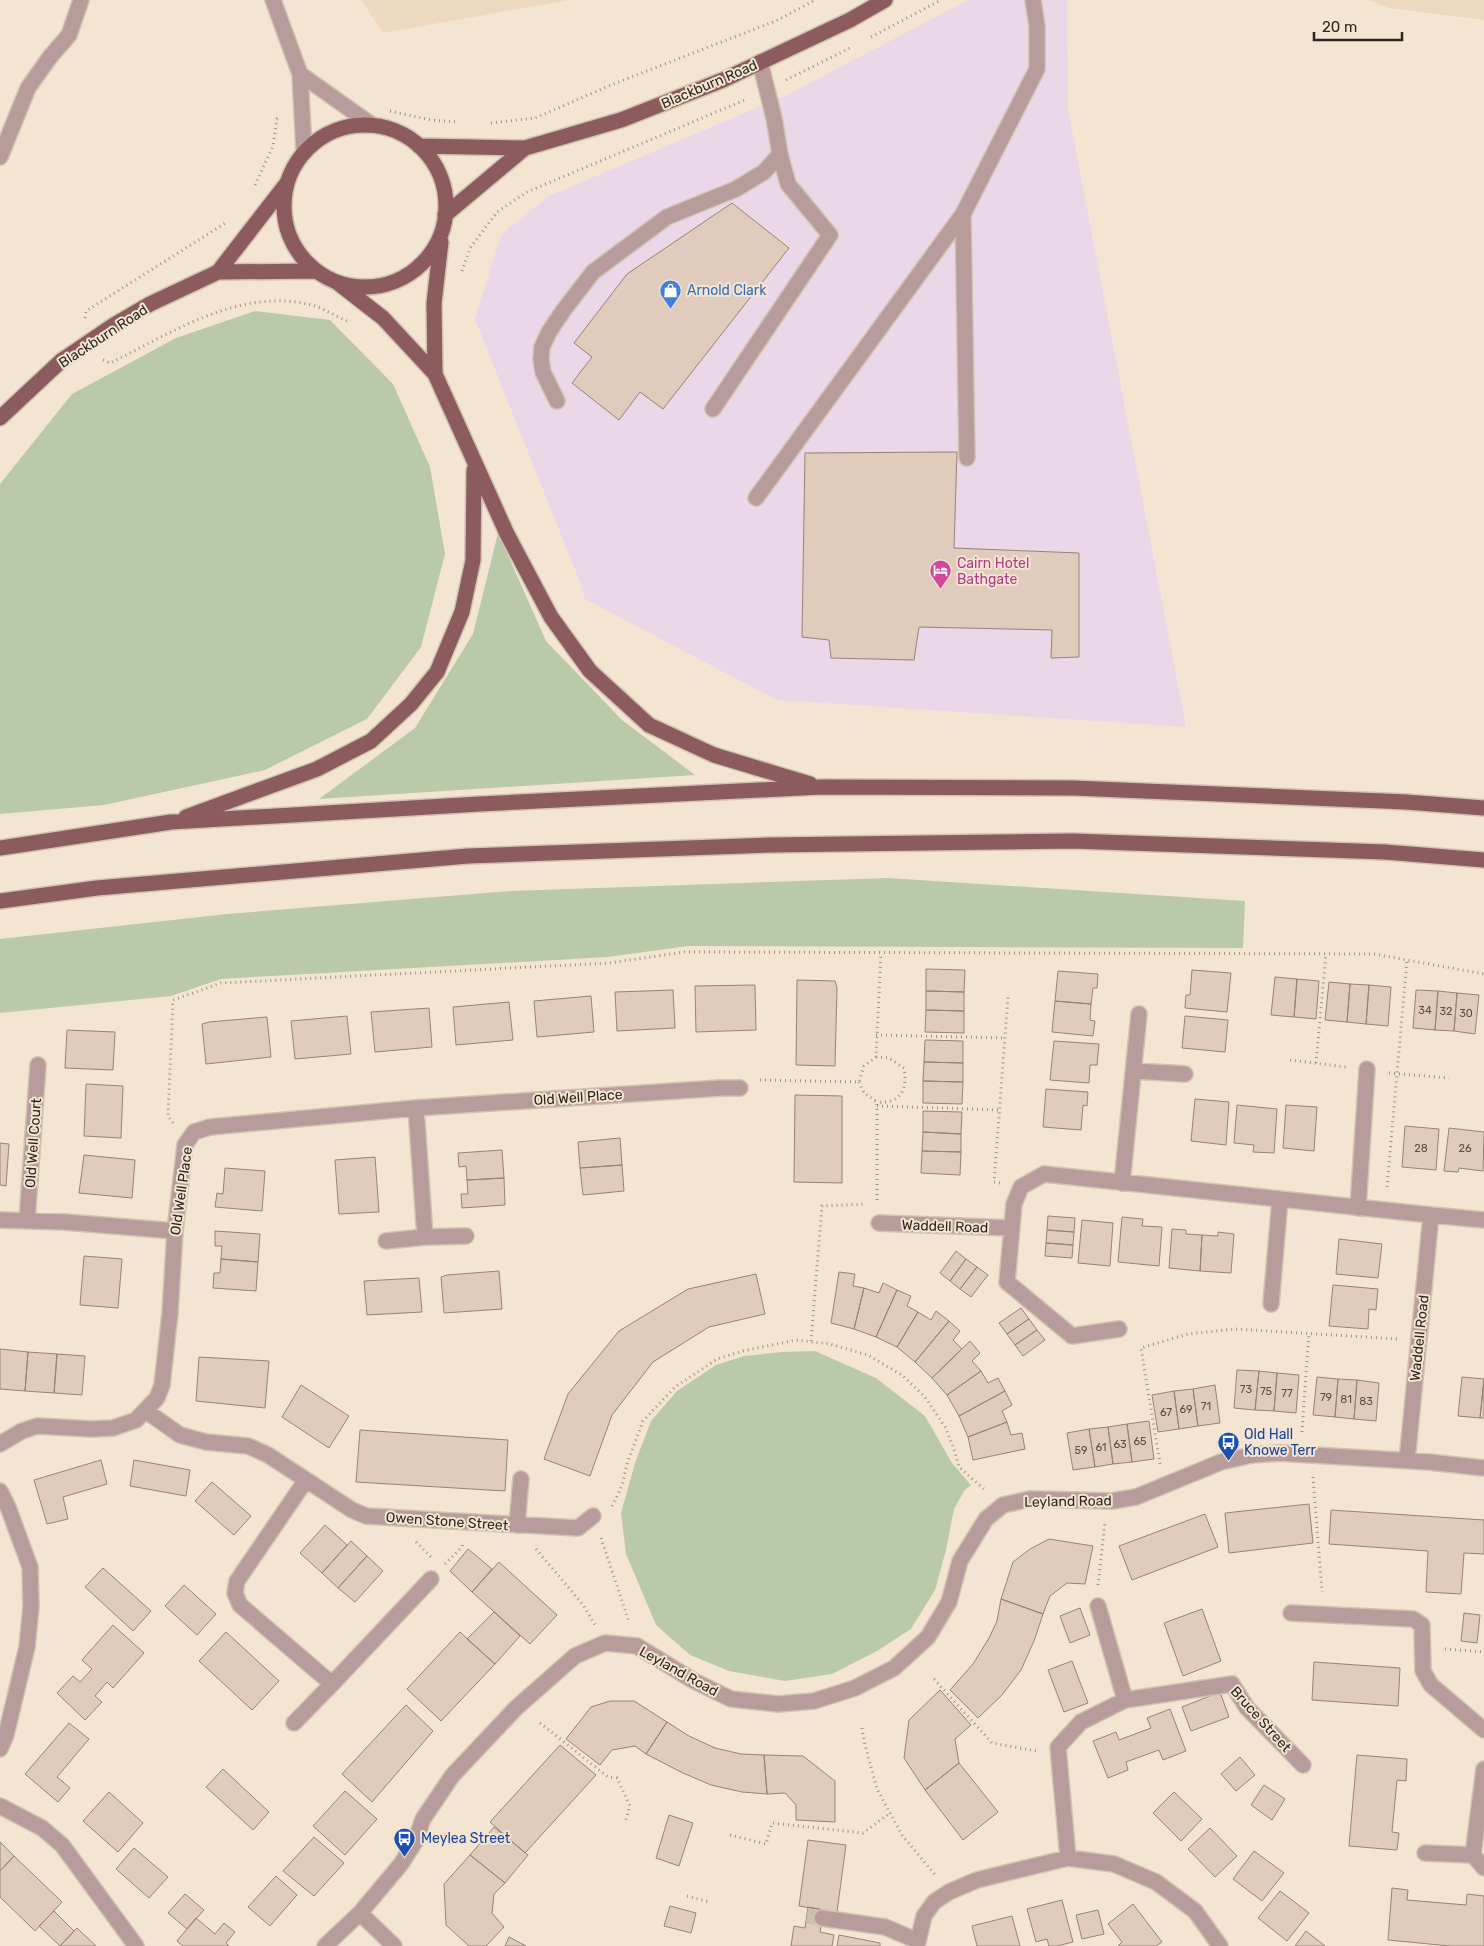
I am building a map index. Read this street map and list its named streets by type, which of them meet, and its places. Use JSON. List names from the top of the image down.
{
  "streets": {
    "main road": ["Blackburn Road"],
    "street": [
      "Old Well Place",
      "Old Well Court",
      "Waddell Road",
      "Leyland Road",
      "Owen Stone Street",
      "Bruce Street"
    ]
  },
  "crossings": [
    ["Old Well Place", "Owen Stone Street"],
    ["Waddell Road", "Leyland Road"]
  ],
  "places": {
    "shop": ["Arnold Clark"],
    "hotel": ["Cairn Hotel Bathgate"],
    "bus stop": ["Old Hall Knowe Terr", "Meylea Street"]
  },
  "house_numbers": [
    "34",
    "32",
    "30",
    "28",
    "26",
    "73",
    "75",
    "77",
    "79",
    "81",
    "83",
    "71",
    "69",
    "67",
    "65",
    "63",
    "61",
    "59"
  ],
  "scale_bar": "20 m"
}
